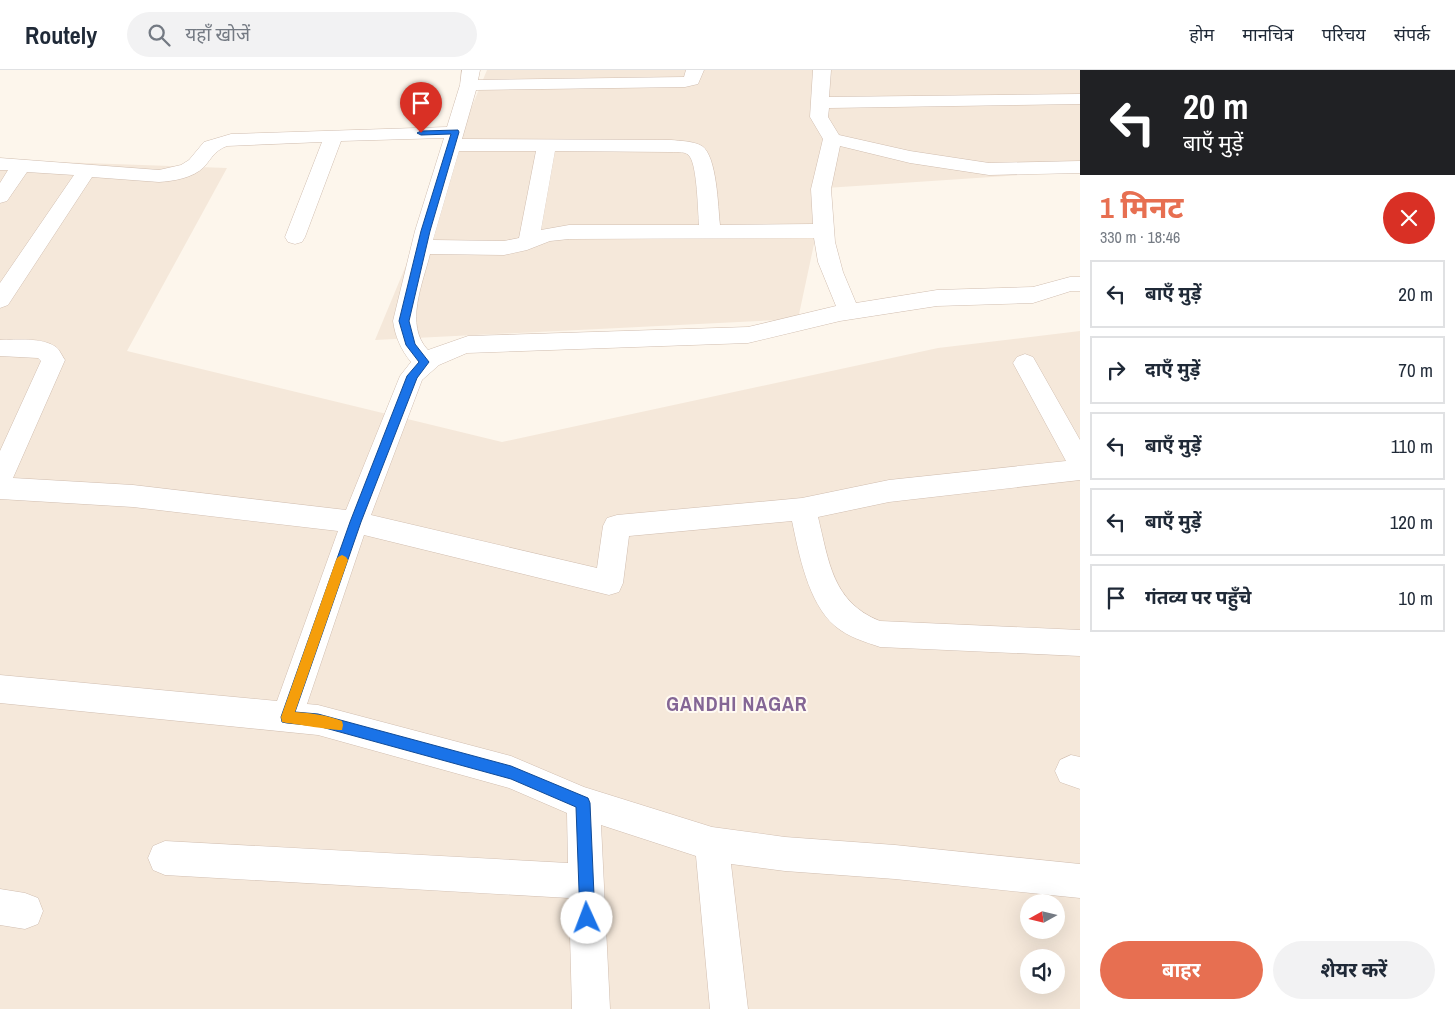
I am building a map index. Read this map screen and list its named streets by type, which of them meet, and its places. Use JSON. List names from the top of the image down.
{
  "districts": ["GANDHI NAGAR"],
  "north": "left",
  "page": {
    "header": "Routely",
    "search": "यहाँ खोजें",
    "nav": [
      "होम",
      "मानचित्र",
      "परिचय",
      "संपर्क"
    ],
    "turn": ["20 m", "बाएँ मुड़ें"],
    "heading": ["1 मिनट", "330 m · 18:46"],
    "list": [
      {
        "name": "बाएँ मुड़ें",
        "value": "20 m"
      },
      {
        "name": "दाएँ मुड़ें",
        "value": "70 m"
      },
      {
        "name": "बाएँ मुड़ें",
        "value": "110 m"
      },
      {
        "name": "बाएँ मुड़ें",
        "value": "120 m"
      },
      {
        "name": "गंतव्य पर पहुँचे",
        "value": "10 m"
      }
    ],
    "buttons": ["बाहर", "शेयर करें"]
  }
}
